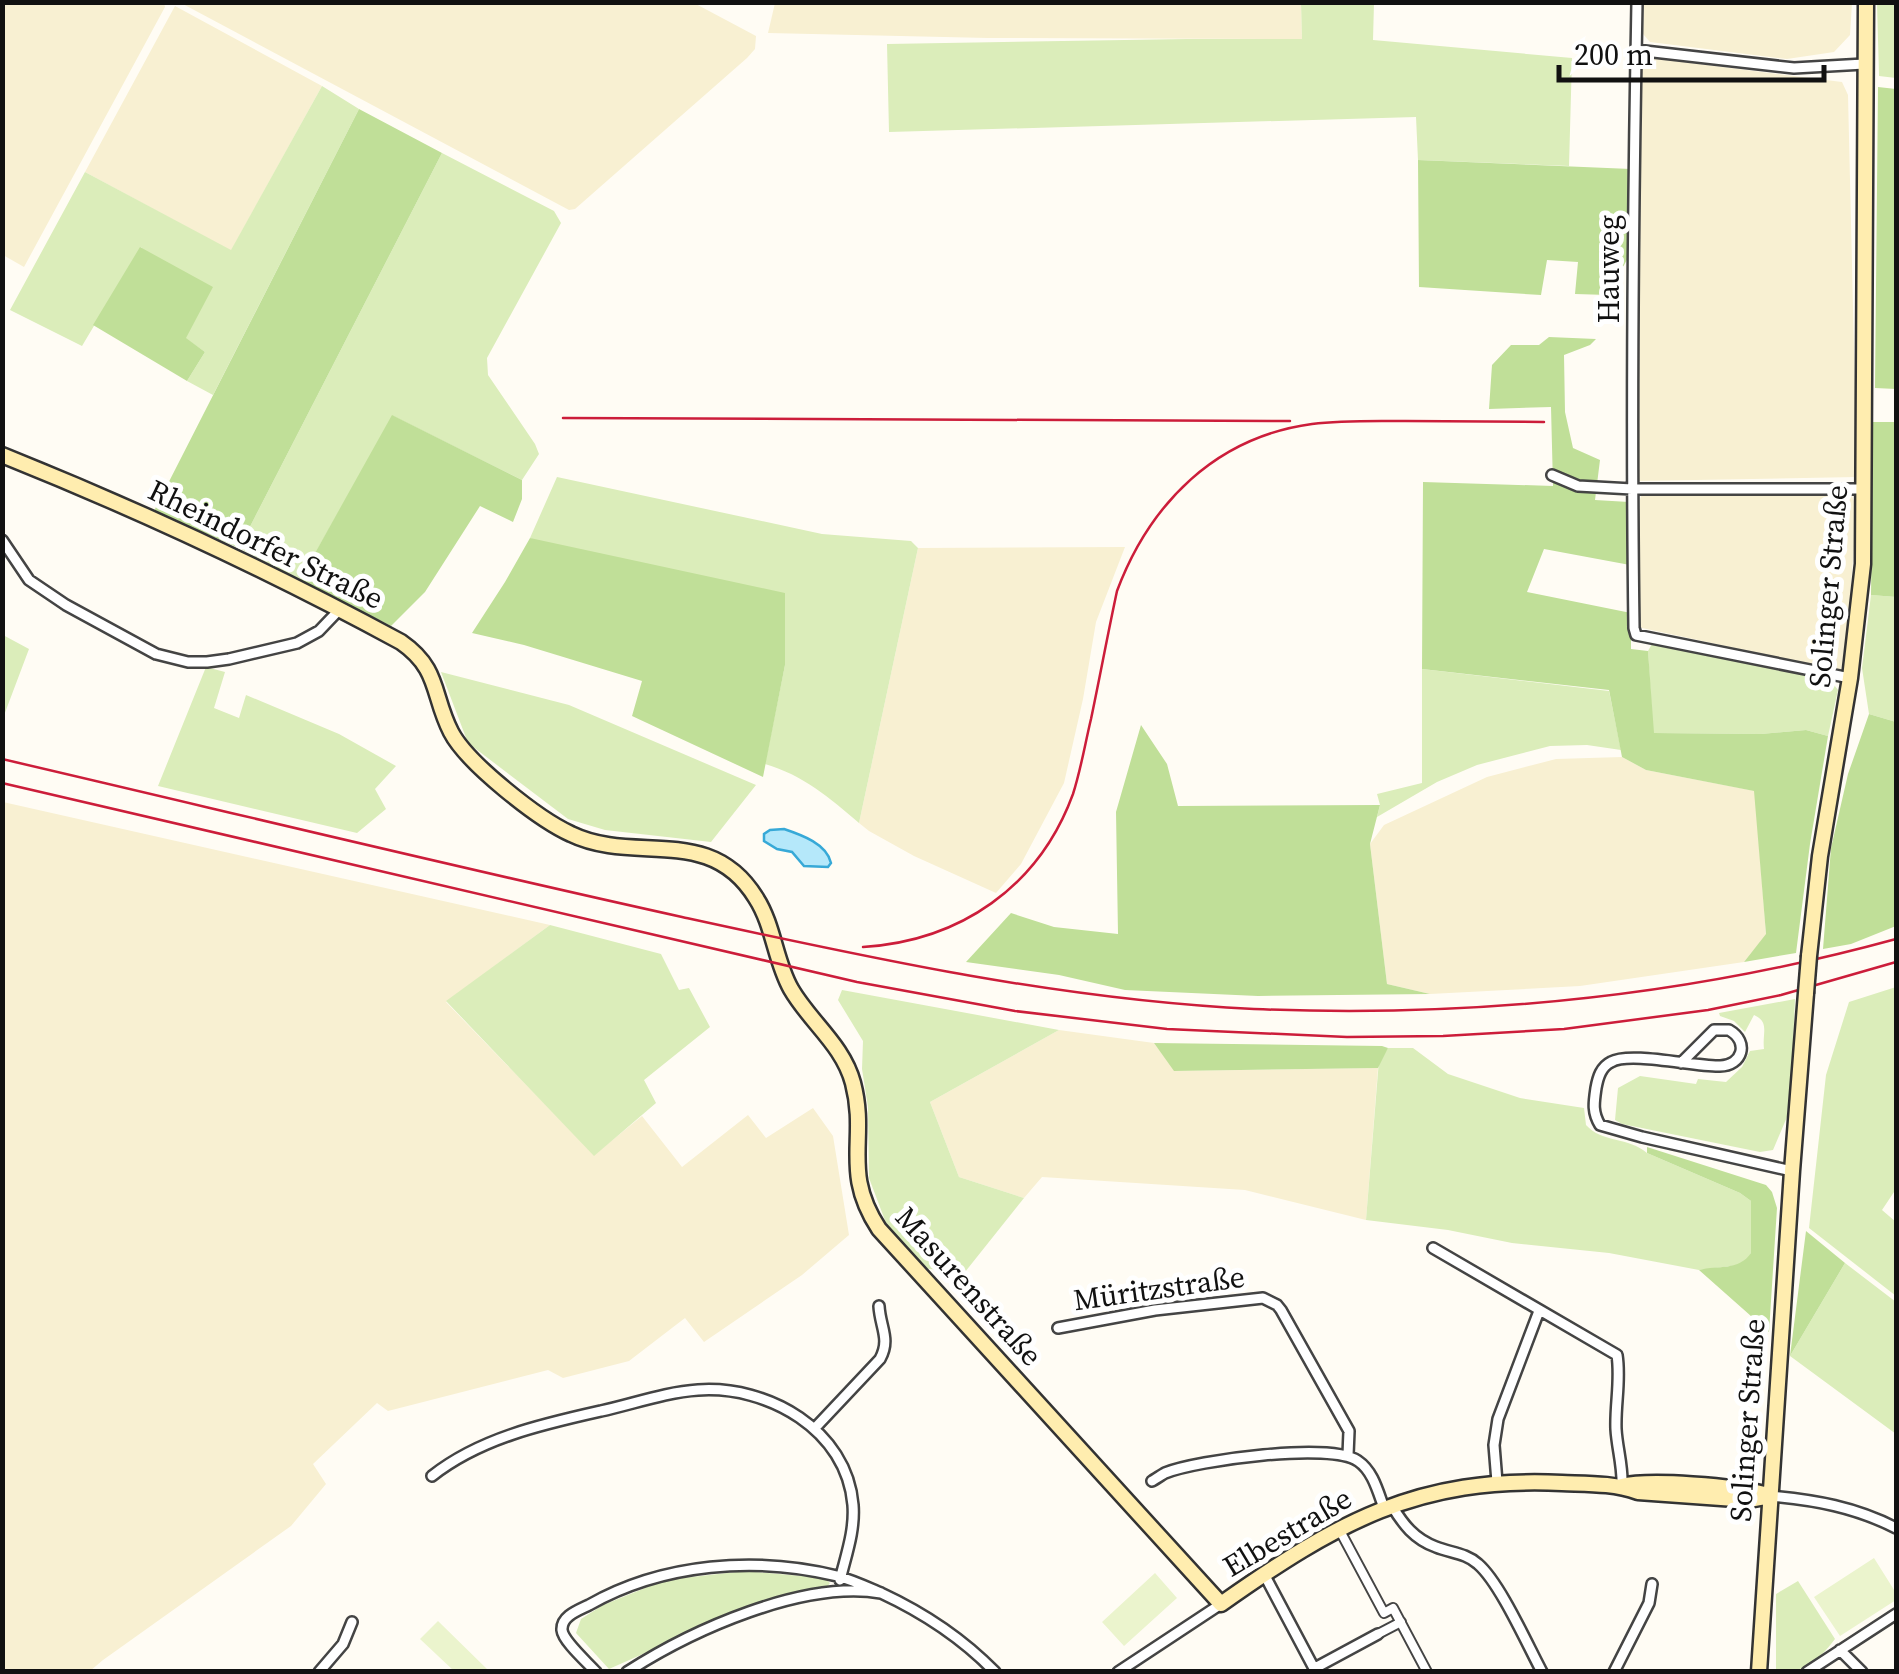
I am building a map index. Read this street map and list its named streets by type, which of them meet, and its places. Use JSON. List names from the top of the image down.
{
  "streets": {
    "main road": [
      "Rheindorfer Straße",
      "Solinger Straße",
      "Masurenstraße",
      "Elbestraße"
    ],
    "street": ["Hauweg", "Müritzstraße"]
  },
  "crossings": [
    ["Hauweg", "Solinger Straße"],
    ["Rheindorfer Straße", "Masurenstraße"],
    ["Solinger Straße", "Elbestraße"],
    ["Masurenstraße", "Elbestraße"]
  ],
  "scale_bar": "200 m"
}
